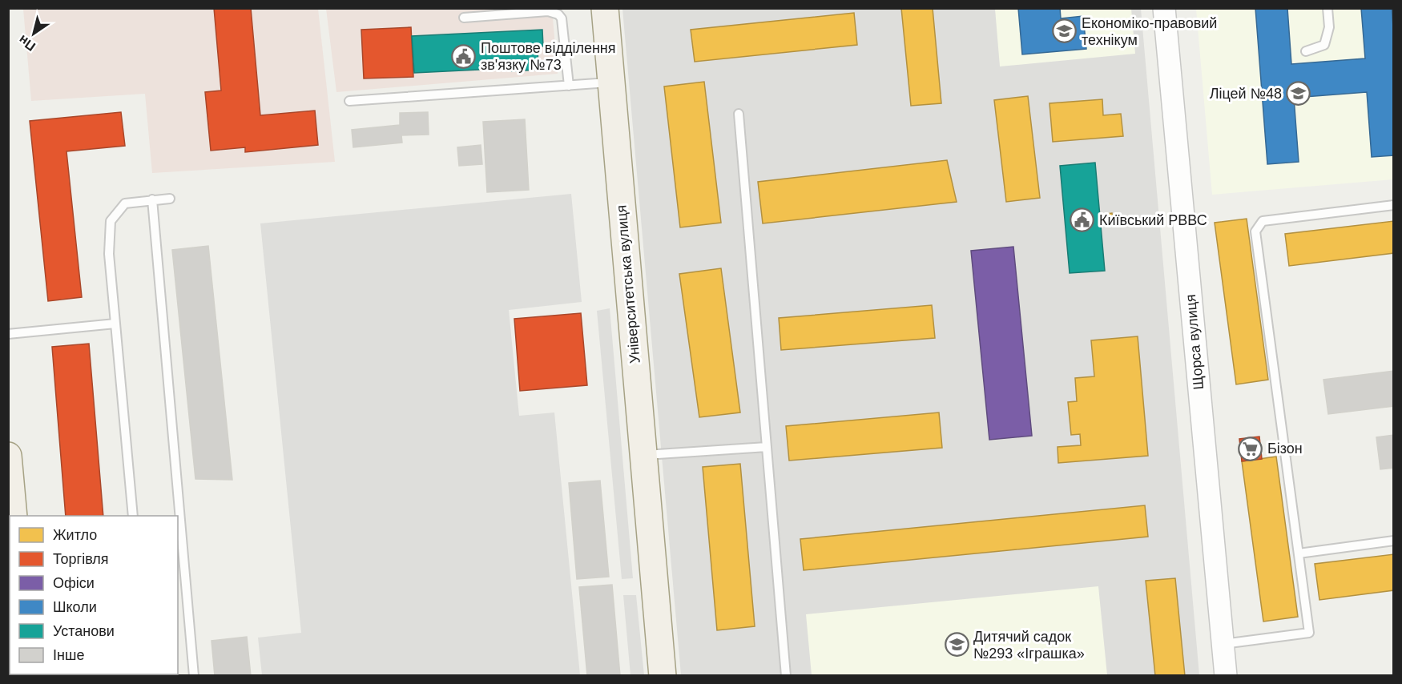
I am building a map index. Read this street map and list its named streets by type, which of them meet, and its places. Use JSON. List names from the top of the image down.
{
  "streets": {
    "main road": ["Університетська вулиця"],
    "street": ["Щорса вулиця"]
  },
  "places": {
    "school or university": ["Економіко-правовий технікум", "Ліцей №48", "Дитячий садок №293 «Іграшка»"],
    "public building": ["Поштове відділення зв'язку №73", "Київський РВВС"],
    "supermarket": ["Бізон"]
  },
  "legend": [
    "Житло",
    "Торгівля",
    "Офіси",
    "Школи",
    "Установи",
    "Інше"
  ],
  "north": "bottom left"
}
